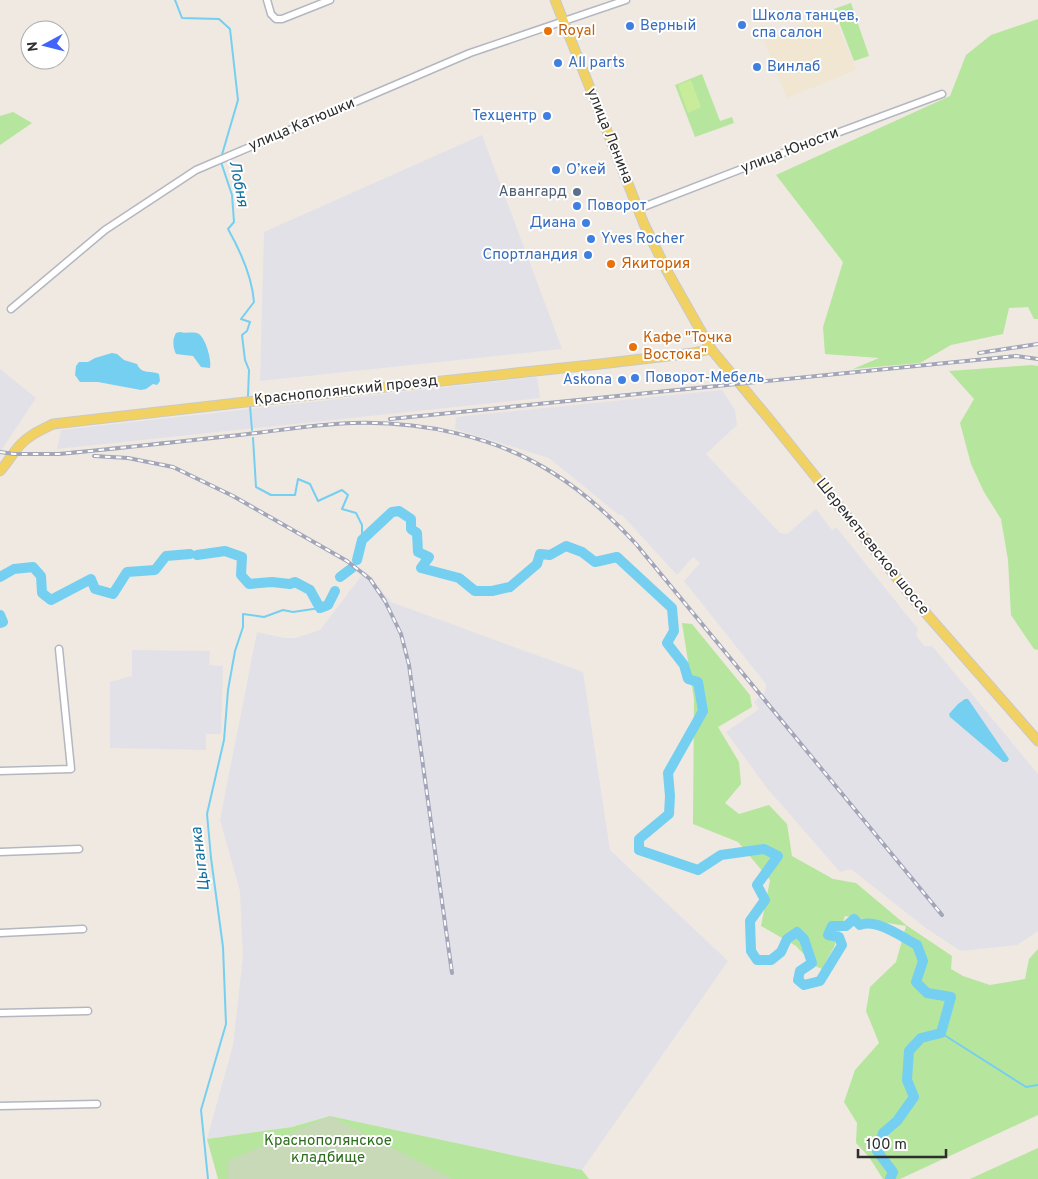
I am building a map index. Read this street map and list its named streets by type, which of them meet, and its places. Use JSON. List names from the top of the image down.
{
  "streets": {
    "main road": ["улица Ленина", "Краснополянский проезд", "Шереметьевское шоссе"],
    "street": ["улица Катюшки", "улица Юности"]
  },
  "crossings": [
    ["улица Катюшки", "улица Ленина"],
    ["улица Ленина", "улица Юности"],
    ["улица Ленина", "Краснополянский проезд"],
    ["улица Ленина", "Шереметьевское шоссе"],
    ["Краснополянский проезд", "Шереметьевское шоссе"]
  ],
  "water": ["Лобня", "Цыганка"],
  "parks": ["Краснополянское кладбище"],
  "places": [
    "Школа танцев, спа салон",
    "Верный",
    "Royal",
    "All parts",
    "Винлаб",
    "Техцентр",
    "О’кей",
    "Авангард",
    "Поворот",
    "Диана",
    "Yves Rocher",
    "Спортландия",
    "Якитория",
    "Кафе \"Точка Востока\"",
    "Поворот-Мебель",
    "Askona"
  ],
  "scale_bar": "100 m",
  "north": "left"
}
